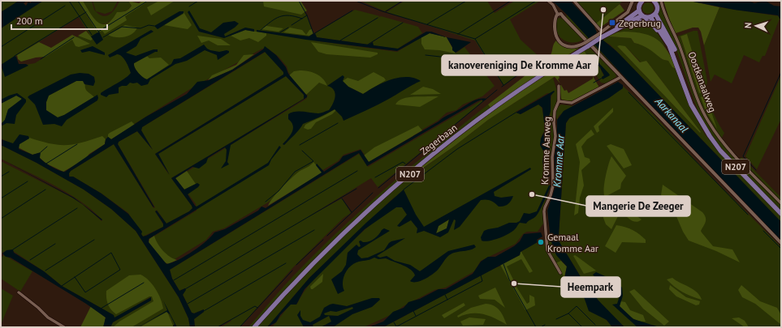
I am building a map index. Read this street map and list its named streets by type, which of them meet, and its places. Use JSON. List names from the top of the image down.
{
  "streets": {
    "main road": ["Oostkanaalweg", "Zegerbaan", "N207"],
    "street": ["Kromme Aarweg"]
  },
  "crossings": [
    ["Oostkanaalweg", "N207"],
    ["Zegerbaan", "N207"]
  ],
  "water": ["Aarkanaal", "Kromme Aar"],
  "places": {
    "other": [
      "kanovereniging De Kromme Aar",
      "Mangerie De Zeeger",
      "Gemaal Kromme Aar",
      "Heempark"
    ],
    "transit": ["Zegerbrug"]
  },
  "scale_bar": "200 m",
  "north": "left"
}
